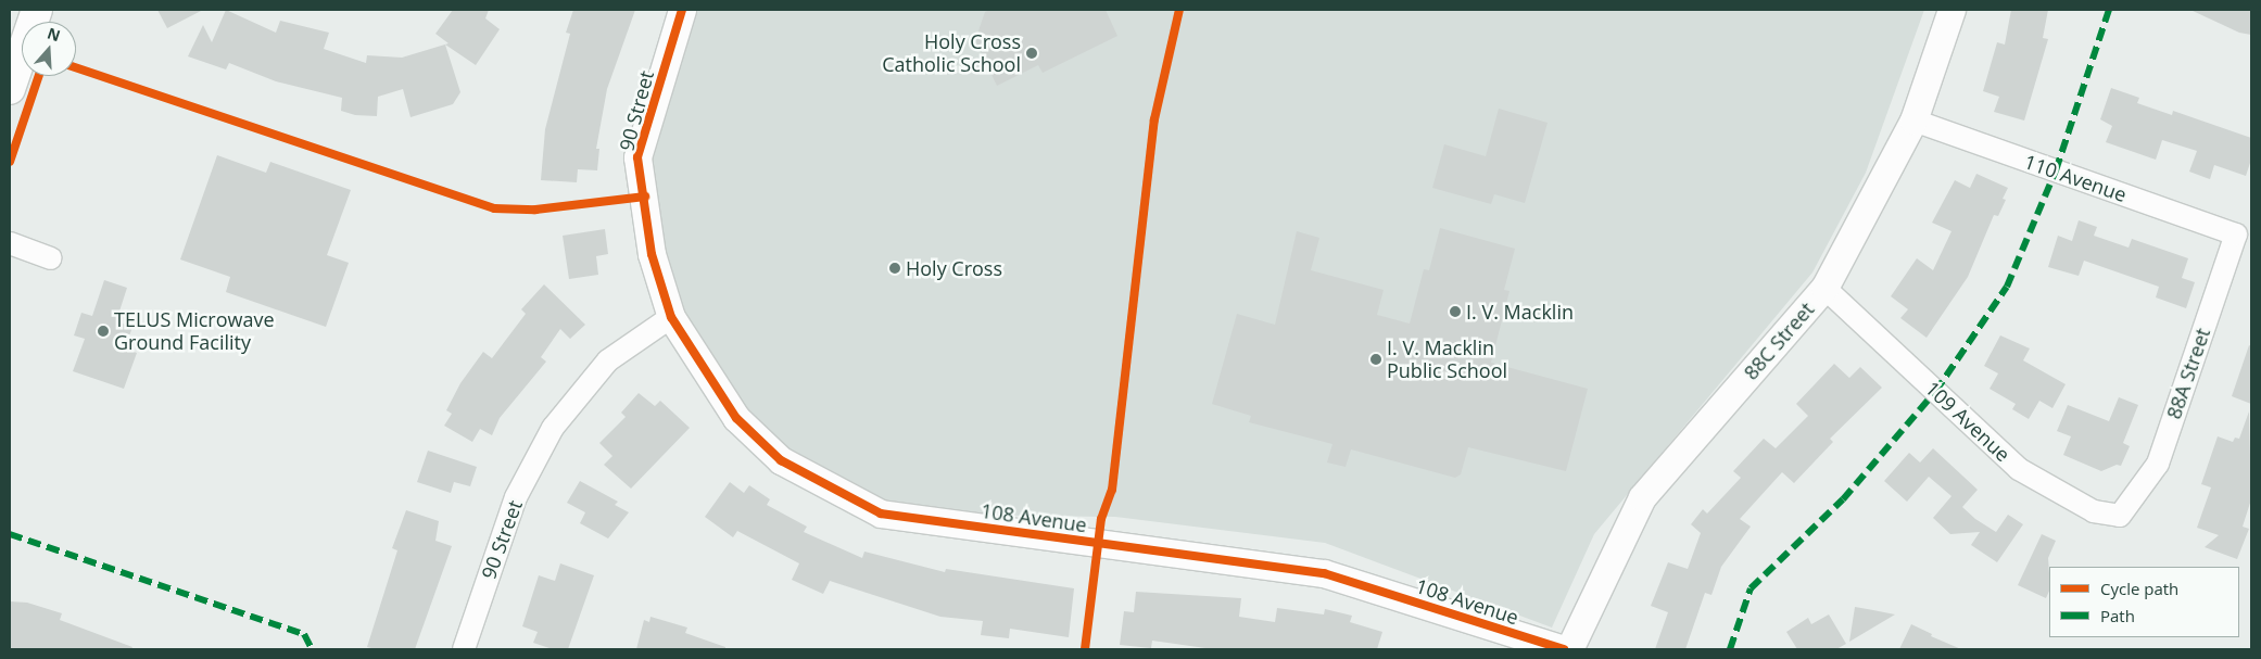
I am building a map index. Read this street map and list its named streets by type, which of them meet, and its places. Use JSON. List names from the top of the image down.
{
  "streets": {
    "street": [
      "90 Street",
      "110 Avenue",
      "88C Street",
      "88A Street",
      "109 Avenue",
      "108 Avenue"
    ]
  },
  "crossings": [
    ["90 Street", "108 Avenue"],
    ["110 Avenue", "88C Street"],
    ["110 Avenue", "88A Street"],
    ["88C Street", "109 Avenue"],
    ["88A Street", "109 Avenue"]
  ],
  "places": [
    "Holy Cross Catholic School",
    "Holy Cross",
    "I. V. Macklin",
    "TELUS Microwave Ground Facility",
    "I. V. Macklin Public School"
  ],
  "legend": ["Cycle path", "Path"],
  "north": "top"
}
